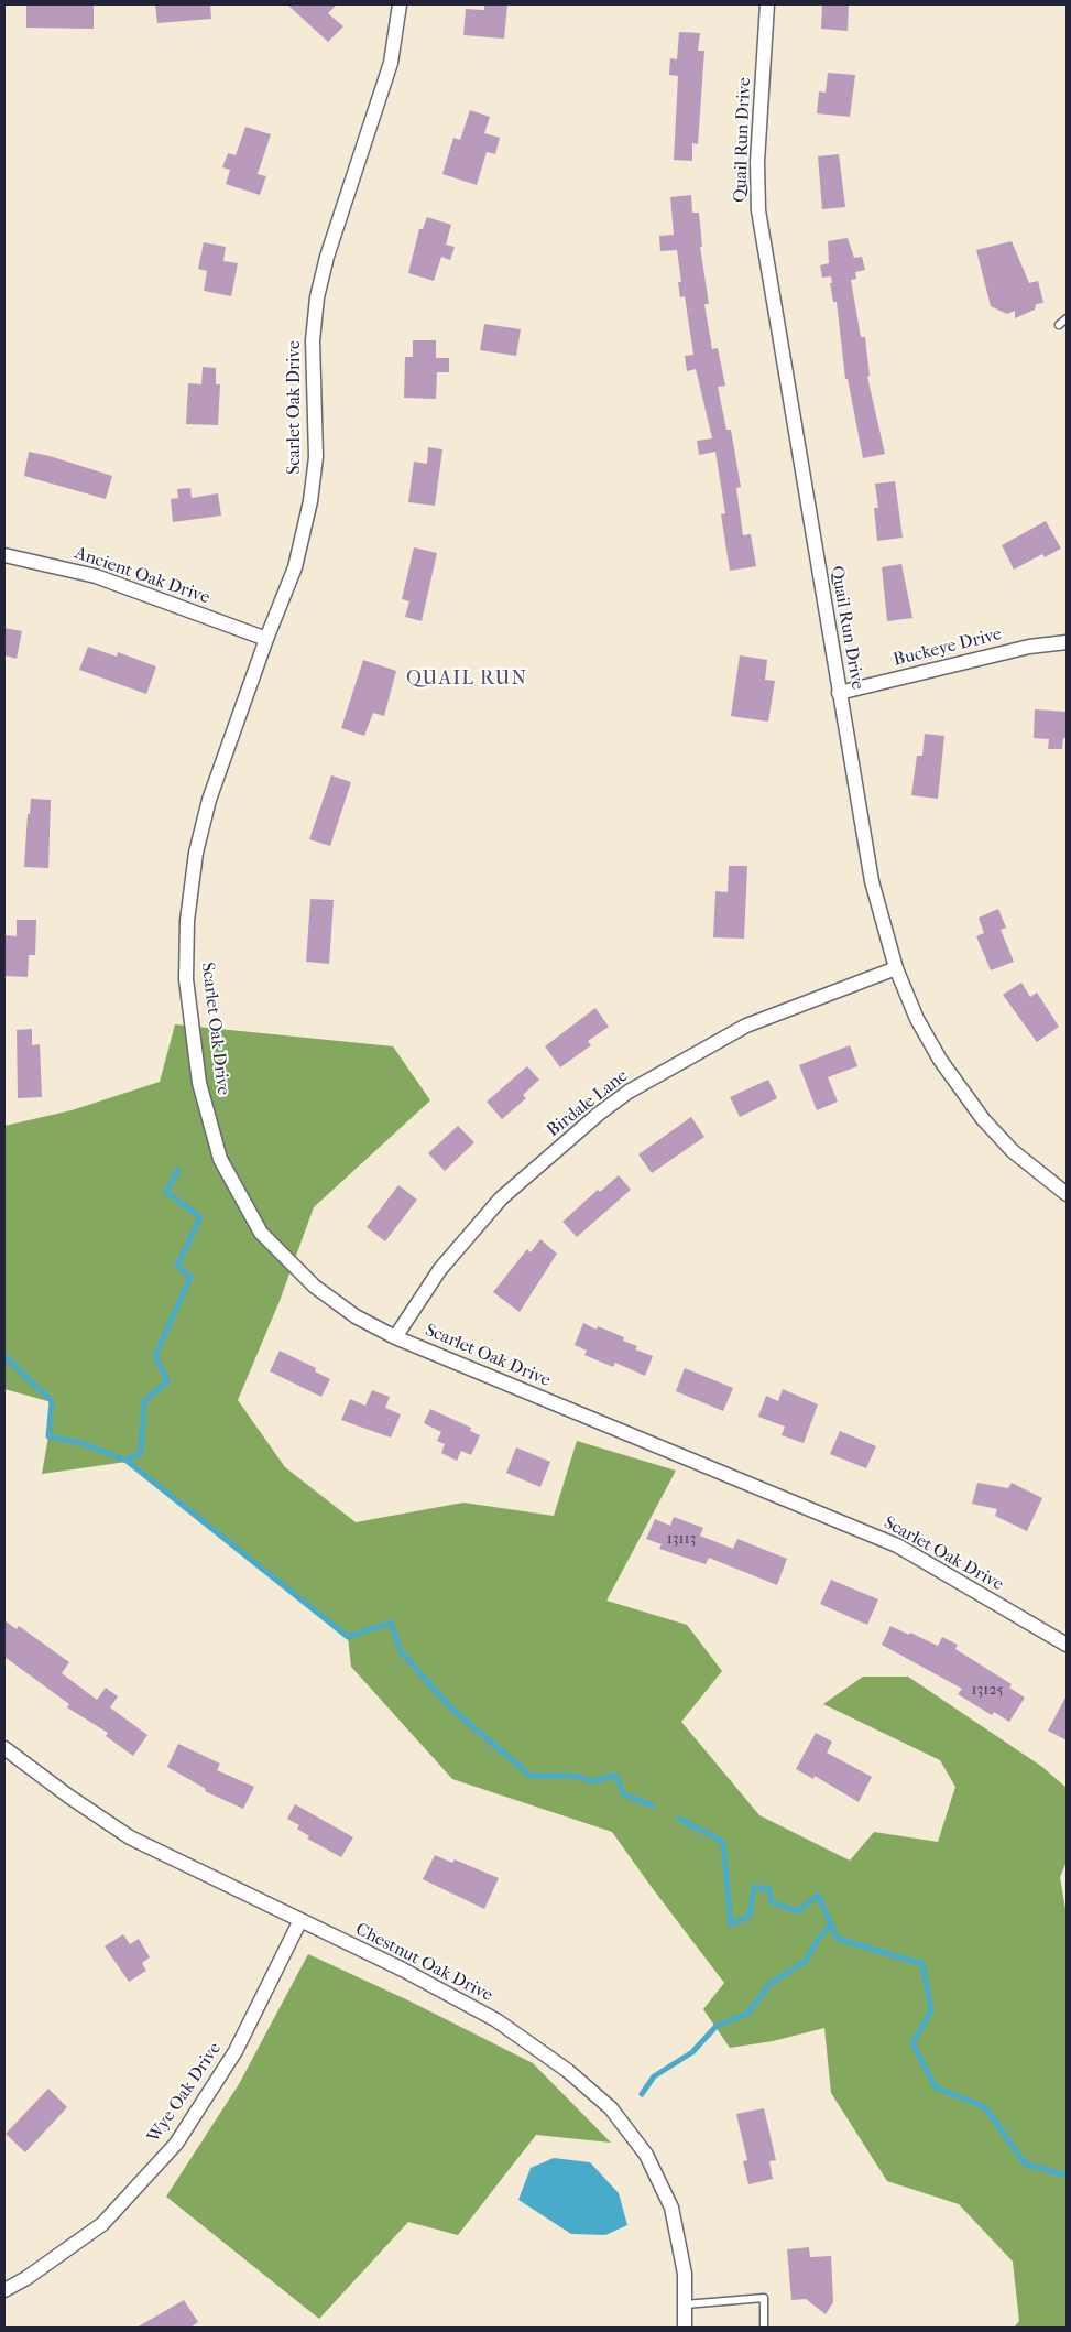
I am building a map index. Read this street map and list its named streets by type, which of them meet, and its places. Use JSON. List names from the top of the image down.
{
  "streets": {
    "street": [
      "Quail Run Drive",
      "Scarlet Oak Drive",
      "Ancient Oak Drive",
      "Buckeye Drive",
      "Birdale Lane",
      "Chestnut Oak Drive",
      "Wye Oak Drive"
    ]
  },
  "crossings": [
    ["Quail Run Drive", "Buckeye Drive"],
    ["Quail Run Drive", "Birdale Lane"],
    ["Scarlet Oak Drive", "Ancient Oak Drive"],
    ["Scarlet Oak Drive", "Birdale Lane"],
    ["Chestnut Oak Drive", "Wye Oak Drive"]
  ],
  "districts": ["QUAIL RUN"],
  "house_numbers": ["13113", "13125"]
}
